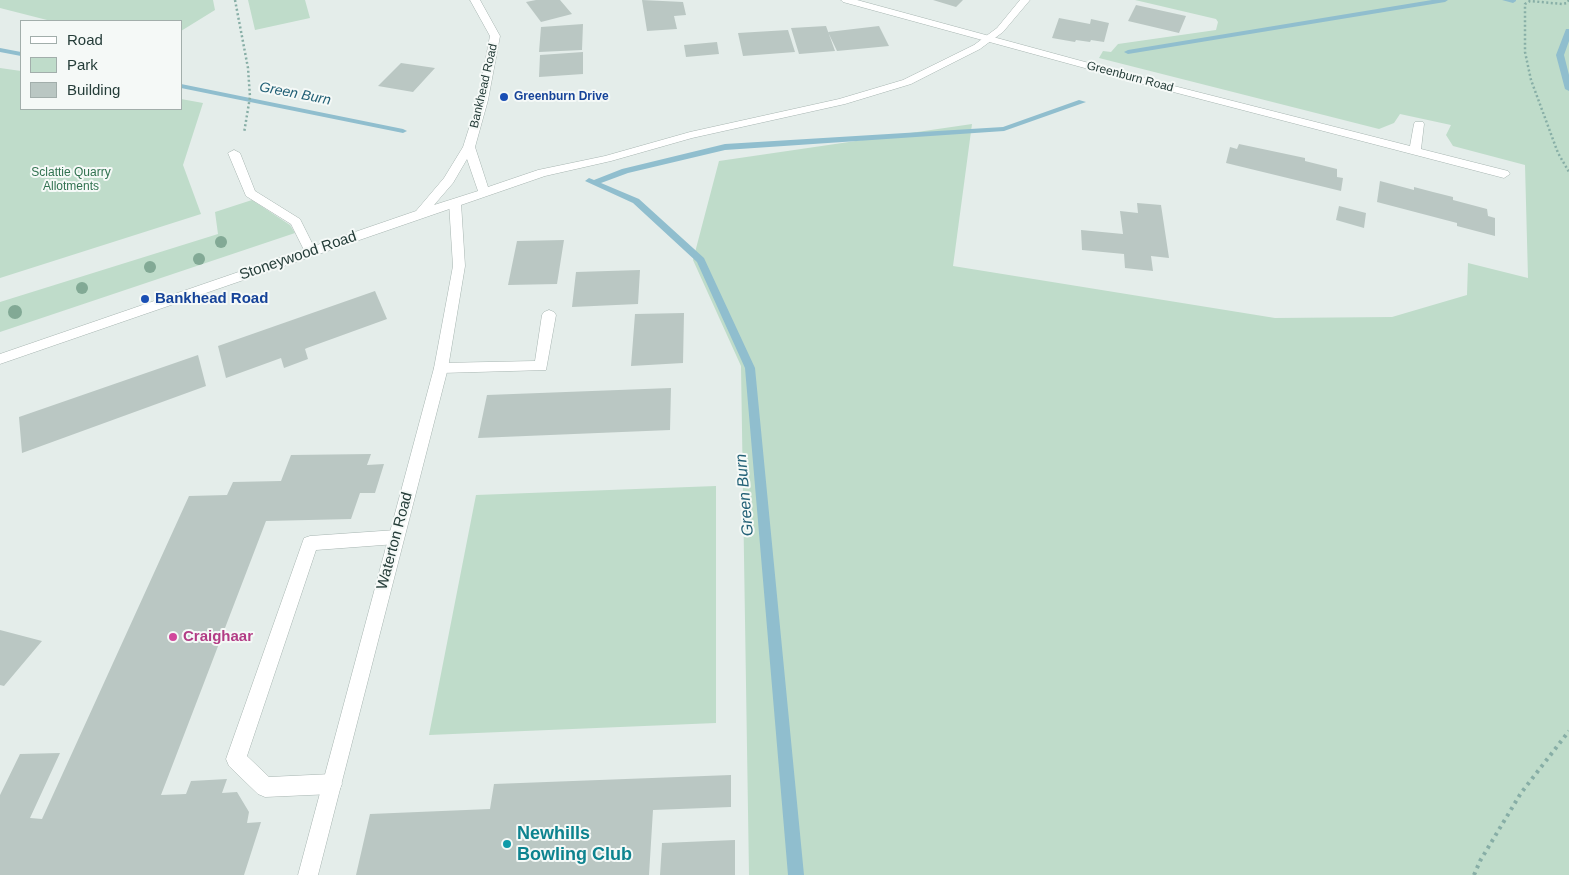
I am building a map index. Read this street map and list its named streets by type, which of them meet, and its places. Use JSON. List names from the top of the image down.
{
  "streets": {
    "street": [
      "Greenburn Road",
      "Bankhead Road",
      "Stoneywood Road",
      "Waterton Road"
    ]
  },
  "crossings": [
    ["Bankhead Road", "Stoneywood Road"],
    ["Stoneywood Road", "Waterton Road"]
  ],
  "water": ["Green Burn"],
  "parks": ["Sclattie Quarry Allotments"],
  "places": [
    "Greenburn Drive",
    "Bankhead Road",
    "Craighaar",
    "Newhills Bowling Club"
  ],
  "legend": ["Road", "Park", "Building"]
}
